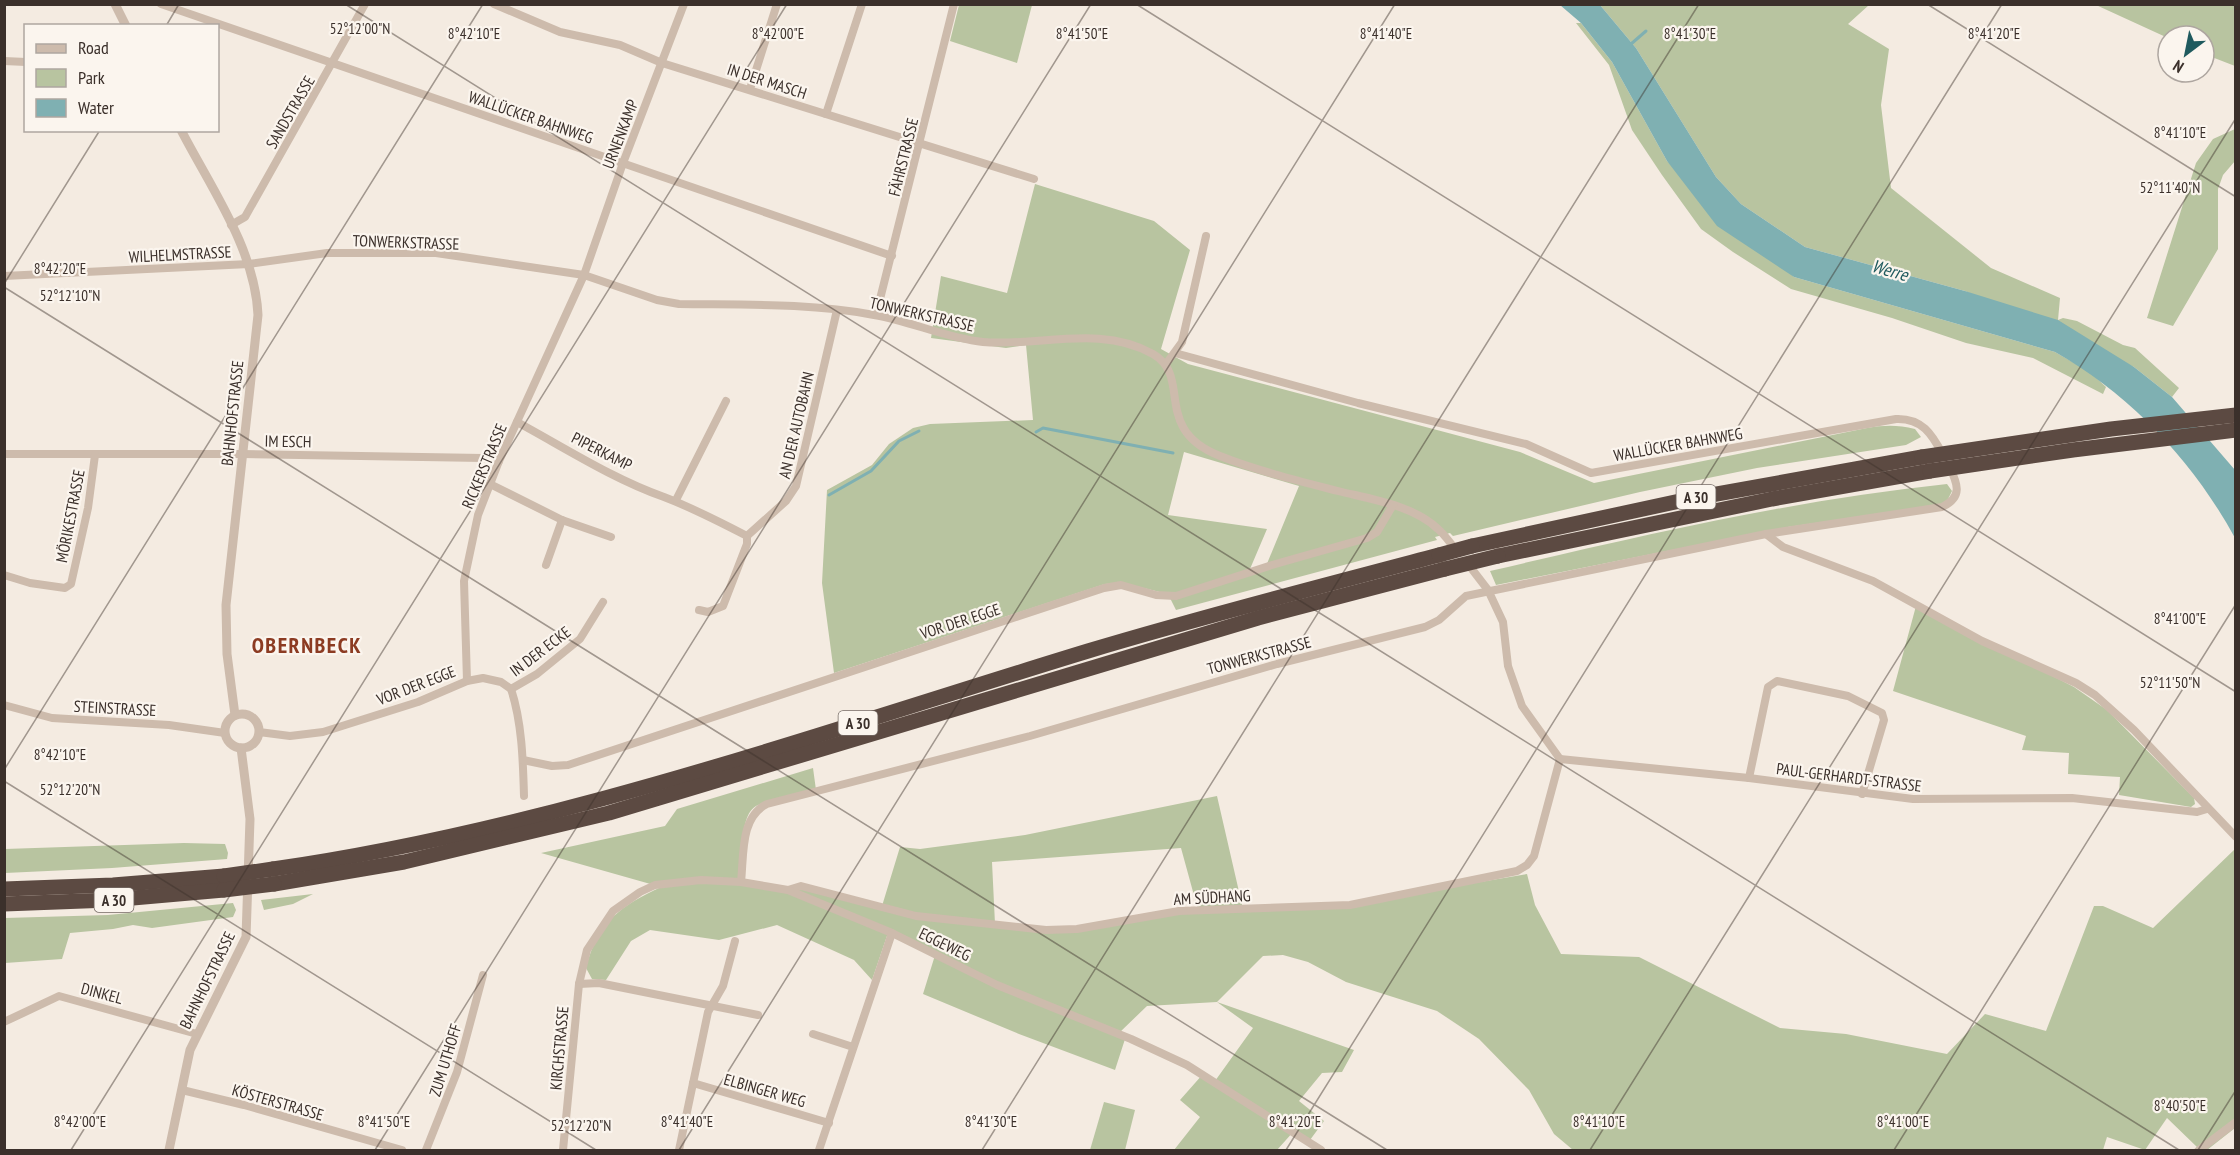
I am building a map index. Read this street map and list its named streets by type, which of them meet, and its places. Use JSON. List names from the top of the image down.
{
  "streets": {
    "highway": ["A 30"],
    "street": [
      "IN DER MASCH",
      "SANDSTRASSE",
      "WALLÜCKER BAHNWEG",
      "URNENKAMP",
      "FÄHRSTRASSE",
      "TONWERKSTRASSE",
      "WILHELMSTRASSE",
      "BAHNHOFSTRASSE",
      "AN DER AUTOBAHN",
      "IM ESCH",
      "PIPERKAMP",
      "RICKERSTRASSE",
      "MÖRIKESTRASSE",
      "VOR DER EGGE",
      "IN DER ECKE",
      "STEINSTRASSE",
      "PAUL-GERHARDT-STRASSE",
      "AM SÜDHANG",
      "EGGEWEG",
      "DINKEL",
      "KIRCHSTRASSE",
      "ZUM UTHOFF",
      "ELBINGER WEG",
      "KÖSTERSTRASSE"
    ]
  },
  "crossings": [
    ["IN DER MASCH", "URNENKAMP"],
    ["IN DER MASCH", "FÄHRSTRASSE"],
    ["SANDSTRASSE", "WALLÜCKER BAHNWEG"],
    ["SANDSTRASSE", "BAHNHOFSTRASSE"],
    ["WALLÜCKER BAHNWEG", "URNENKAMP"],
    ["WALLÜCKER BAHNWEG", "FÄHRSTRASSE"],
    ["WALLÜCKER BAHNWEG", "TONWERKSTRASSE"],
    ["URNENKAMP", "TONWERKSTRASSE"],
    ["URNENKAMP", "RICKERSTRASSE"],
    ["FÄHRSTRASSE", "TONWERKSTRASSE"],
    ["TONWERKSTRASSE", "WILHELMSTRASSE"],
    ["TONWERKSTRASSE", "BAHNHOFSTRASSE"],
    ["TONWERKSTRASSE", "AN DER AUTOBAHN"],
    ["TONWERKSTRASSE", "RICKERSTRASSE"],
    ["TONWERKSTRASSE", "EGGEWEG"],
    ["WILHELMSTRASSE", "BAHNHOFSTRASSE"],
    ["BAHNHOFSTRASSE", "IM ESCH"],
    ["BAHNHOFSTRASSE", "VOR DER EGGE"],
    ["BAHNHOFSTRASSE", "STEINSTRASSE"],
    ["BAHNHOFSTRASSE", "DINKEL"],
    ["BAHNHOFSTRASSE", "KÖSTERSTRASSE"],
    ["AN DER AUTOBAHN", "PIPERKAMP"],
    ["IM ESCH", "RICKERSTRASSE"],
    ["IM ESCH", "MÖRIKESTRASSE"],
    ["PIPERKAMP", "RICKERSTRASSE"],
    ["RICKERSTRASSE", "VOR DER EGGE"],
    ["VOR DER EGGE", "IN DER ECKE"],
    ["VOR DER EGGE", "STEINSTRASSE"],
    ["PAUL-GERHARDT-STRASSE", "AM SÜDHANG"],
    ["AM SÜDHANG", "EGGEWEG"],
    ["EGGEWEG", "KIRCHSTRASSE"]
  ],
  "districts": ["OBERNBECK"],
  "water": ["Werre"],
  "legend": ["Road", "Park", "Water"],
  "north": "bottom left",
  "coordinates": [
    "52°12'00\"N",
    "8°42'10\"E",
    "8°42'00\"E",
    "8°41'50\"E",
    "8°41'40\"E",
    "8°41'30\"E",
    "8°41'20\"E",
    "8°41'10\"E",
    "52°11'40\"N",
    "8°42'20\"E",
    "52°12'10\"N",
    "8°41'00\"E",
    "52°11'50\"N",
    "52°12'20\"N",
    "8°40'50\"E"
  ]
}
